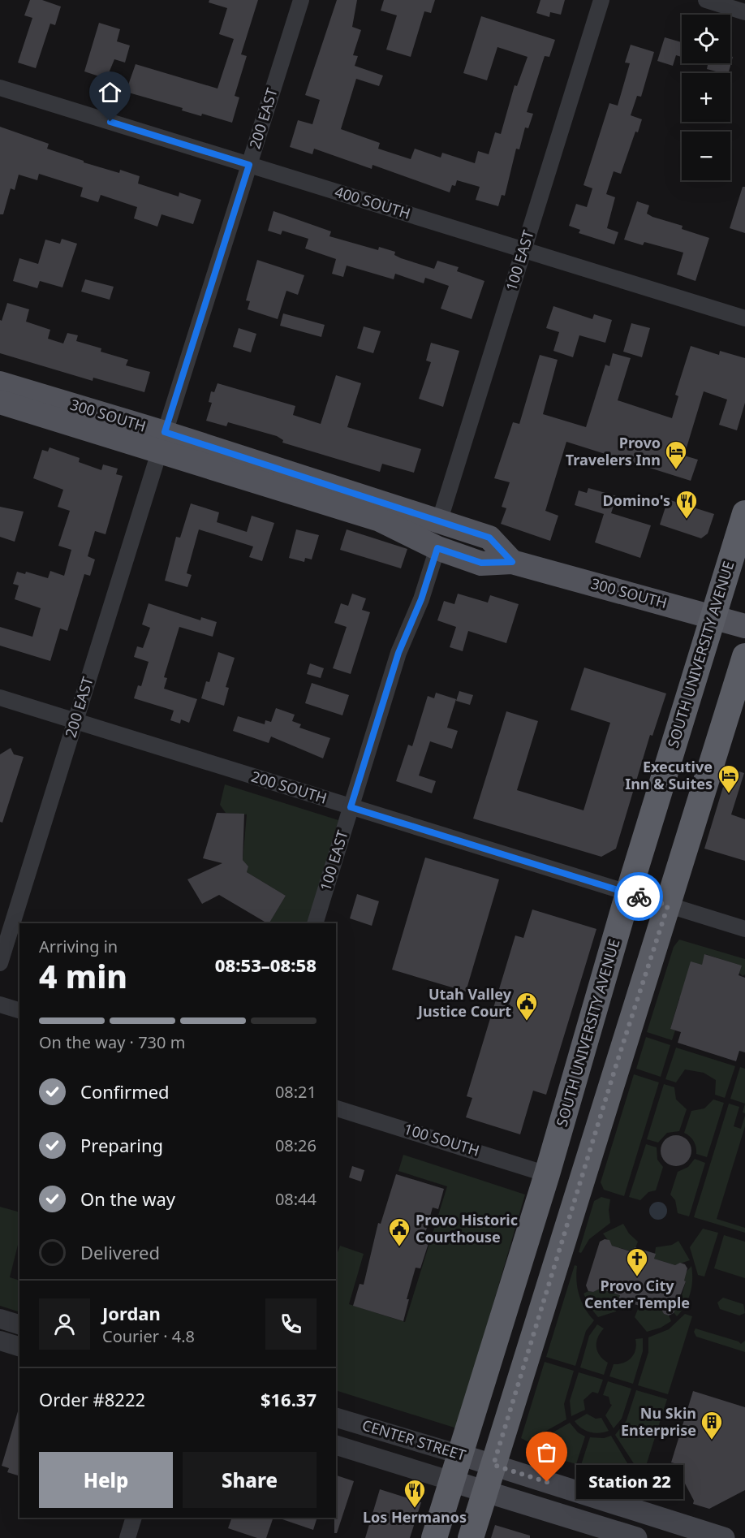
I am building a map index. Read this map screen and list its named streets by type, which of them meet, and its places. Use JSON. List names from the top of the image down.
{
  "streets": {
    "highway": ["SOUTH UNIVERSITY AVENUE"],
    "main road": ["300 SOUTH", "CENTER STREET"],
    "street": [
      "200 EAST",
      "400 SOUTH",
      "100 EAST",
      "200 SOUTH",
      "100 SOUTH"
    ]
  },
  "crossings": [
    ["200 EAST", "400 SOUTH"],
    ["200 EAST", "300 SOUTH"],
    ["200 EAST", "200 SOUTH"],
    ["400 SOUTH", "100 EAST"],
    ["100 EAST", "300 SOUTH"],
    ["100 EAST", "200 SOUTH"],
    ["300 SOUTH", "SOUTH UNIVERSITY AVENUE"],
    ["SOUTH UNIVERSITY AVENUE", "200 SOUTH"],
    ["SOUTH UNIVERSITY AVENUE", "100 SOUTH"],
    ["SOUTH UNIVERSITY AVENUE", "CENTER STREET"]
  ],
  "places": {
    "hotel": ["Provo Travelers Inn", "Executive Inn & Suites"],
    "restaurant": ["Domino's", "Los Hermanos"],
    "public building": ["Utah Valley Justice Court", "Provo Historic Courthouse"],
    "church": ["Provo City Center Temple"],
    "building": ["Nu Skin Enterprise"],
    "other": ["Station 22"]
  },
  "page": {
    "map_buttons": ["+", "−"],
    "heading": ["4 min", "Arriving in", "08:53–08:58"],
    "panel": [
      "Jordan",
      "Courier · 4.8",
      "Order #8222",
      "$16.37"
    ],
    "bar": "On the way · 730 m",
    "list": [
      ["Confirmed", "08:21"],
      ["Preparing", "08:26"],
      ["On the way", "08:44"],
      "Delivered"
    ],
    "buttons": ["Help", "Share"],
    "bubble": "Station 22"
  }
}
